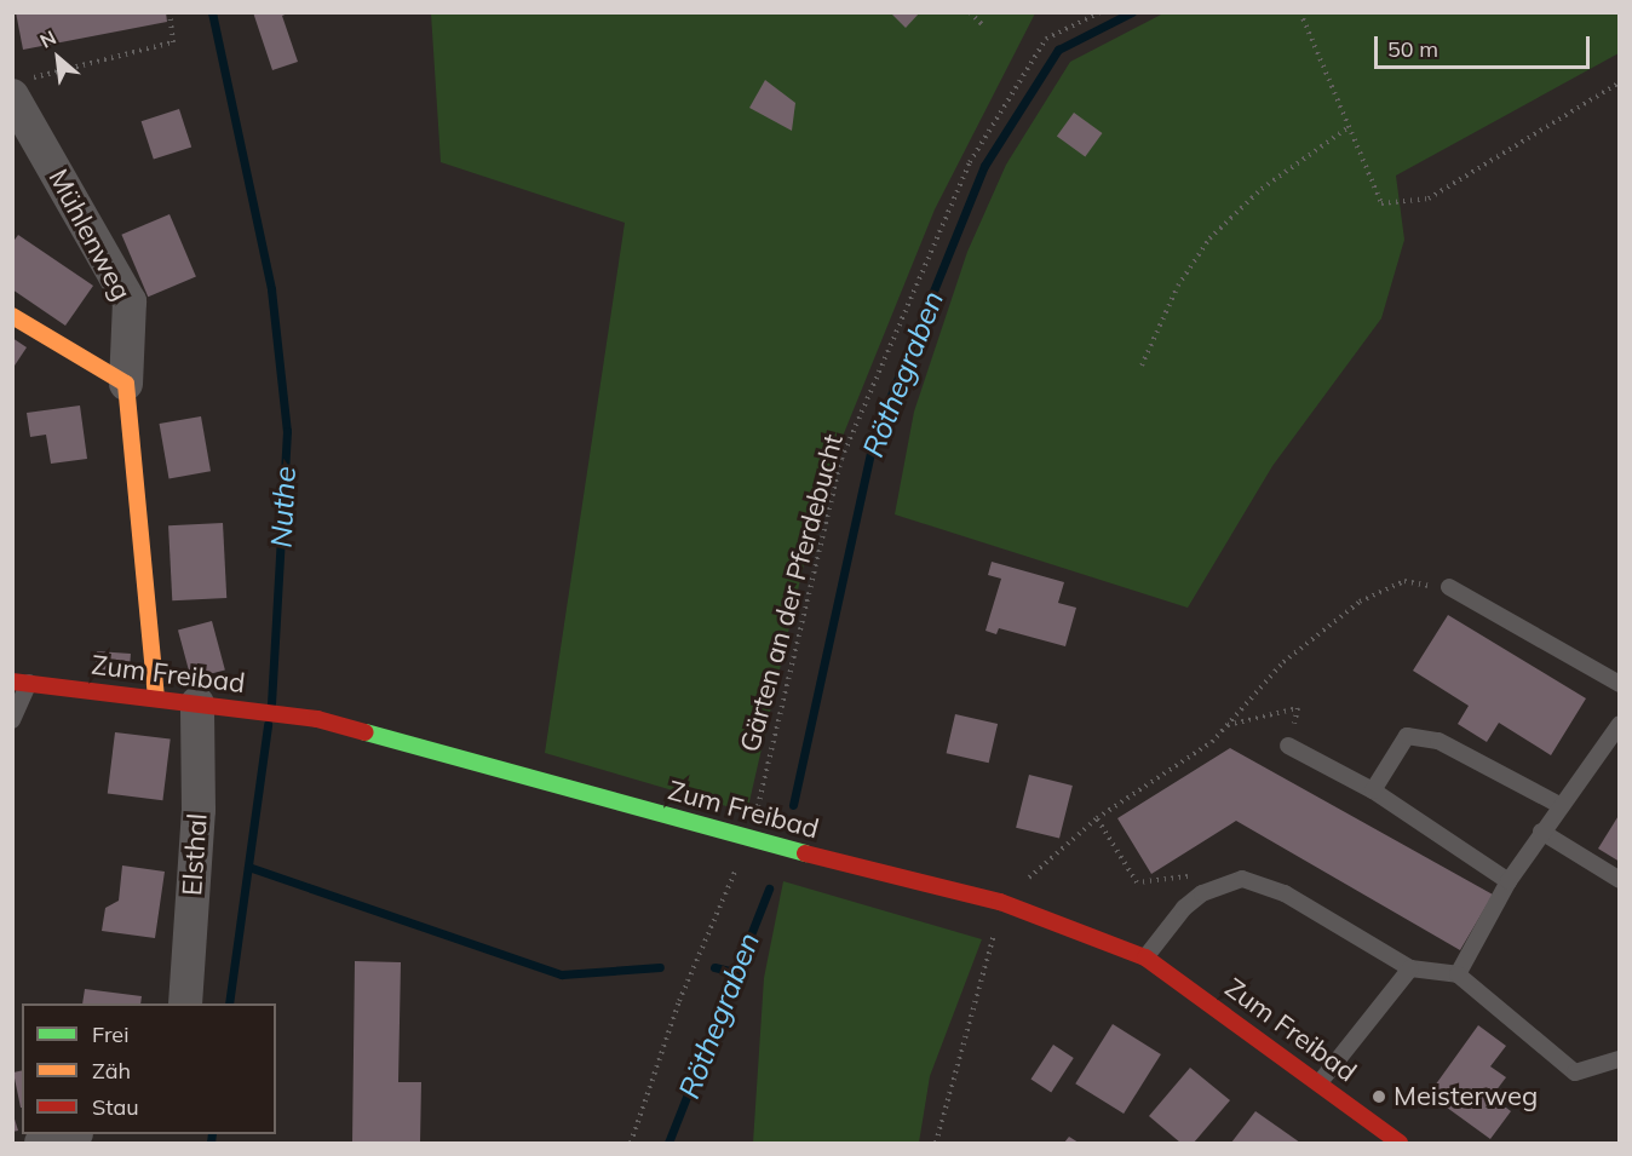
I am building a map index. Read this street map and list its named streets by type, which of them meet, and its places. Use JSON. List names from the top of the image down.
{
  "streets": {
    "street": ["Mühlenweg", "Zum Freibad", "Elsthal"],
    "path": ["Gärten an der Pferdebucht"]
  },
  "crossings": [
    ["Mühlenweg", "Zum Freibad"],
    ["Gärten an der Pferdebucht", "Zum Freibad"],
    ["Zum Freibad", "Elsthal"]
  ],
  "water": ["Röthegraben", "Nuthe"],
  "places": ["Meisterweg"],
  "legend": ["Frei", "Zäh", "Stau"],
  "scale_bar": "50 m",
  "north": "top left"
}
